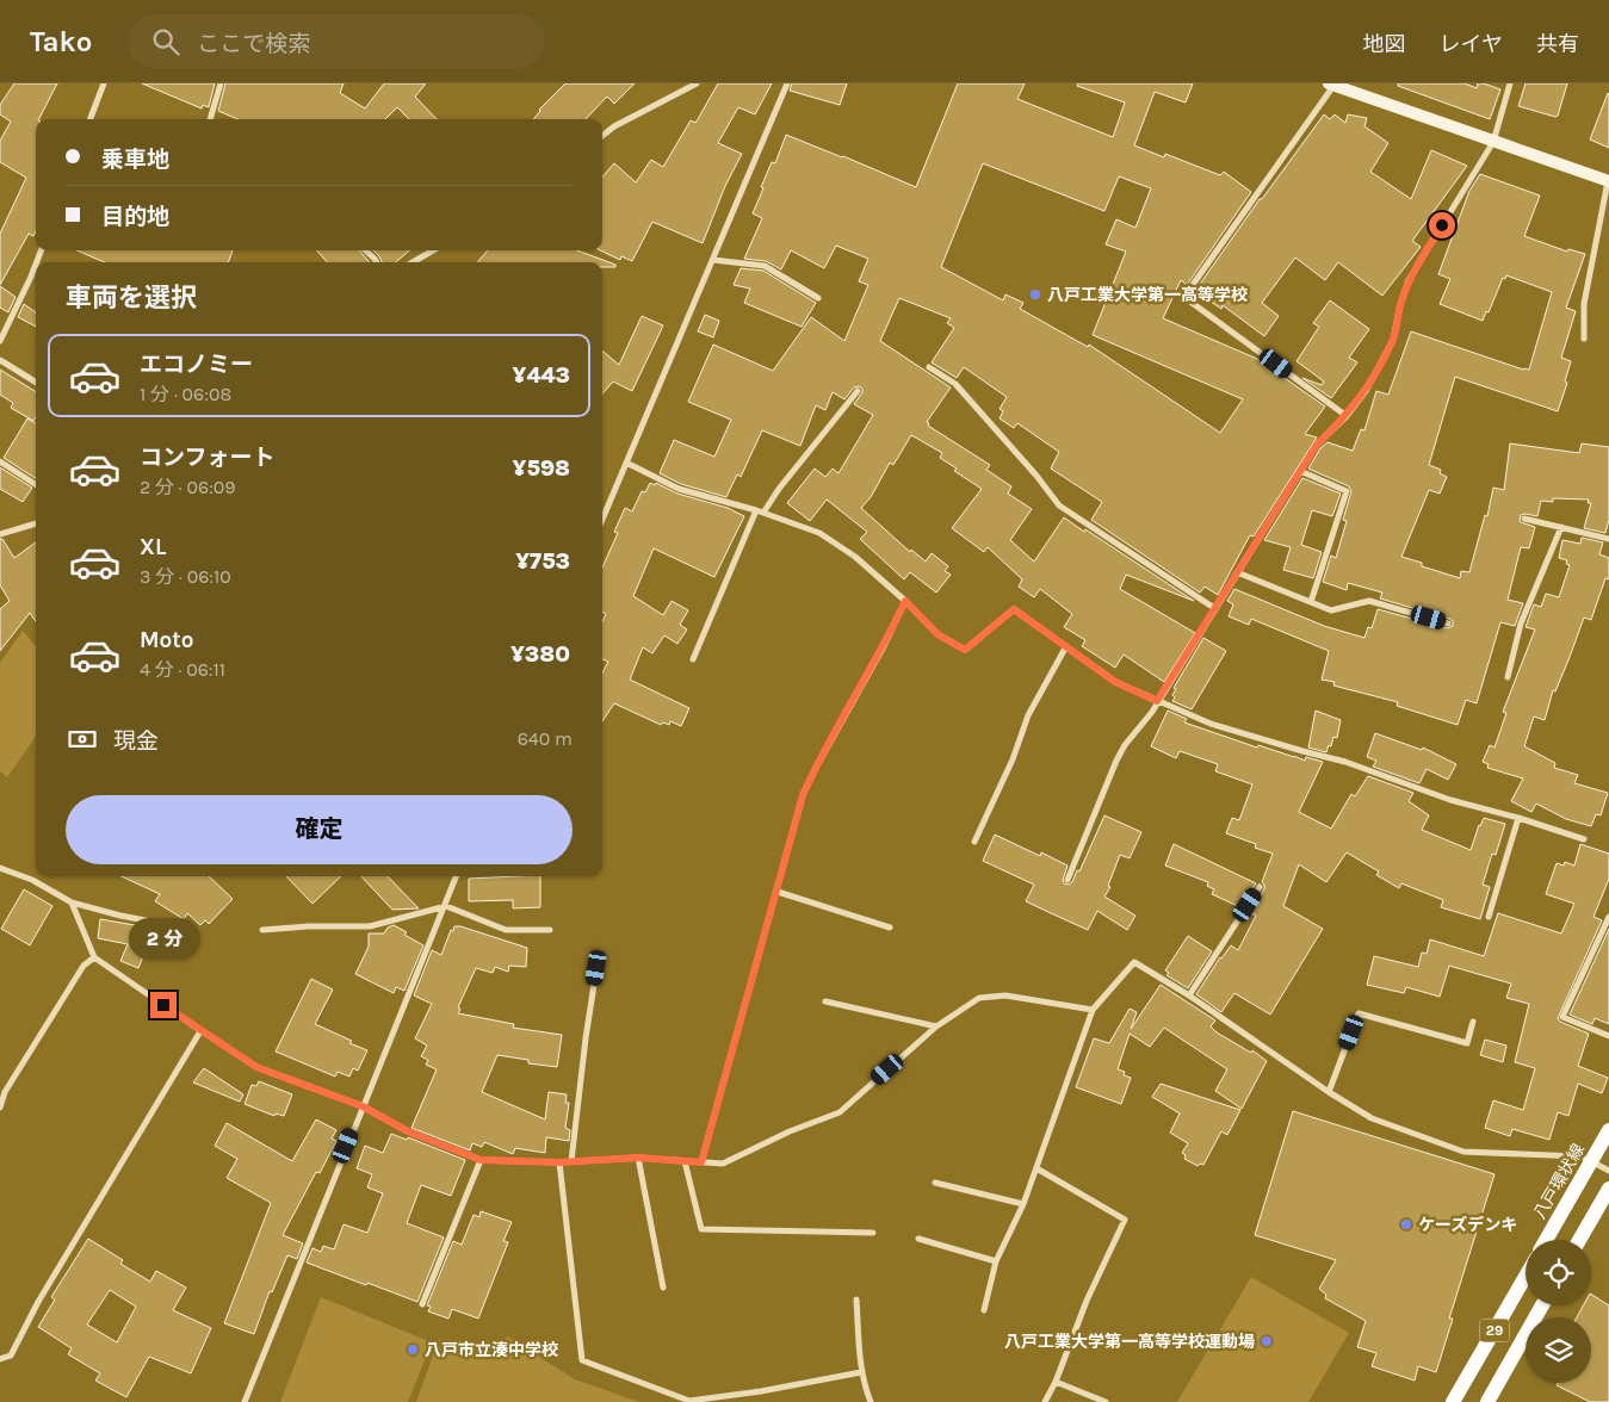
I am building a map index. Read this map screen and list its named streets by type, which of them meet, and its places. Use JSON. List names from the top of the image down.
{
  "streets": {
    "main road": ["八戸環状線", "29"]
  },
  "places": [
    "八戸工業大学第一高等学校",
    "ケーズデンキ",
    "八戸工業大学第一高等学校運動場",
    "八戸市立湊中学校"
  ],
  "page": {
    "header": "Tako",
    "search": "ここで検索",
    "nav": ["地図", "レイヤ", "共有"],
    "banner": ["乗車地", "目的地"],
    "heading": "車両を選択",
    "list": [
      {
        "name": "エコノミー",
        "note": "1 分 · 06:08",
        "value": "¥443"
      },
      {
        "name": "コンフォート",
        "note": "2 分 · 06:09",
        "value": "¥598"
      },
      {
        "name": "XL",
        "note": "3 分 · 06:10",
        "value": "¥753"
      },
      {
        "name": "Moto",
        "note": "4 分 · 06:11",
        "value": "¥380"
      }
    ],
    "pay": ["現金", "640 m"],
    "buttons": "確定",
    "bubble": "2 分"
  }
}
